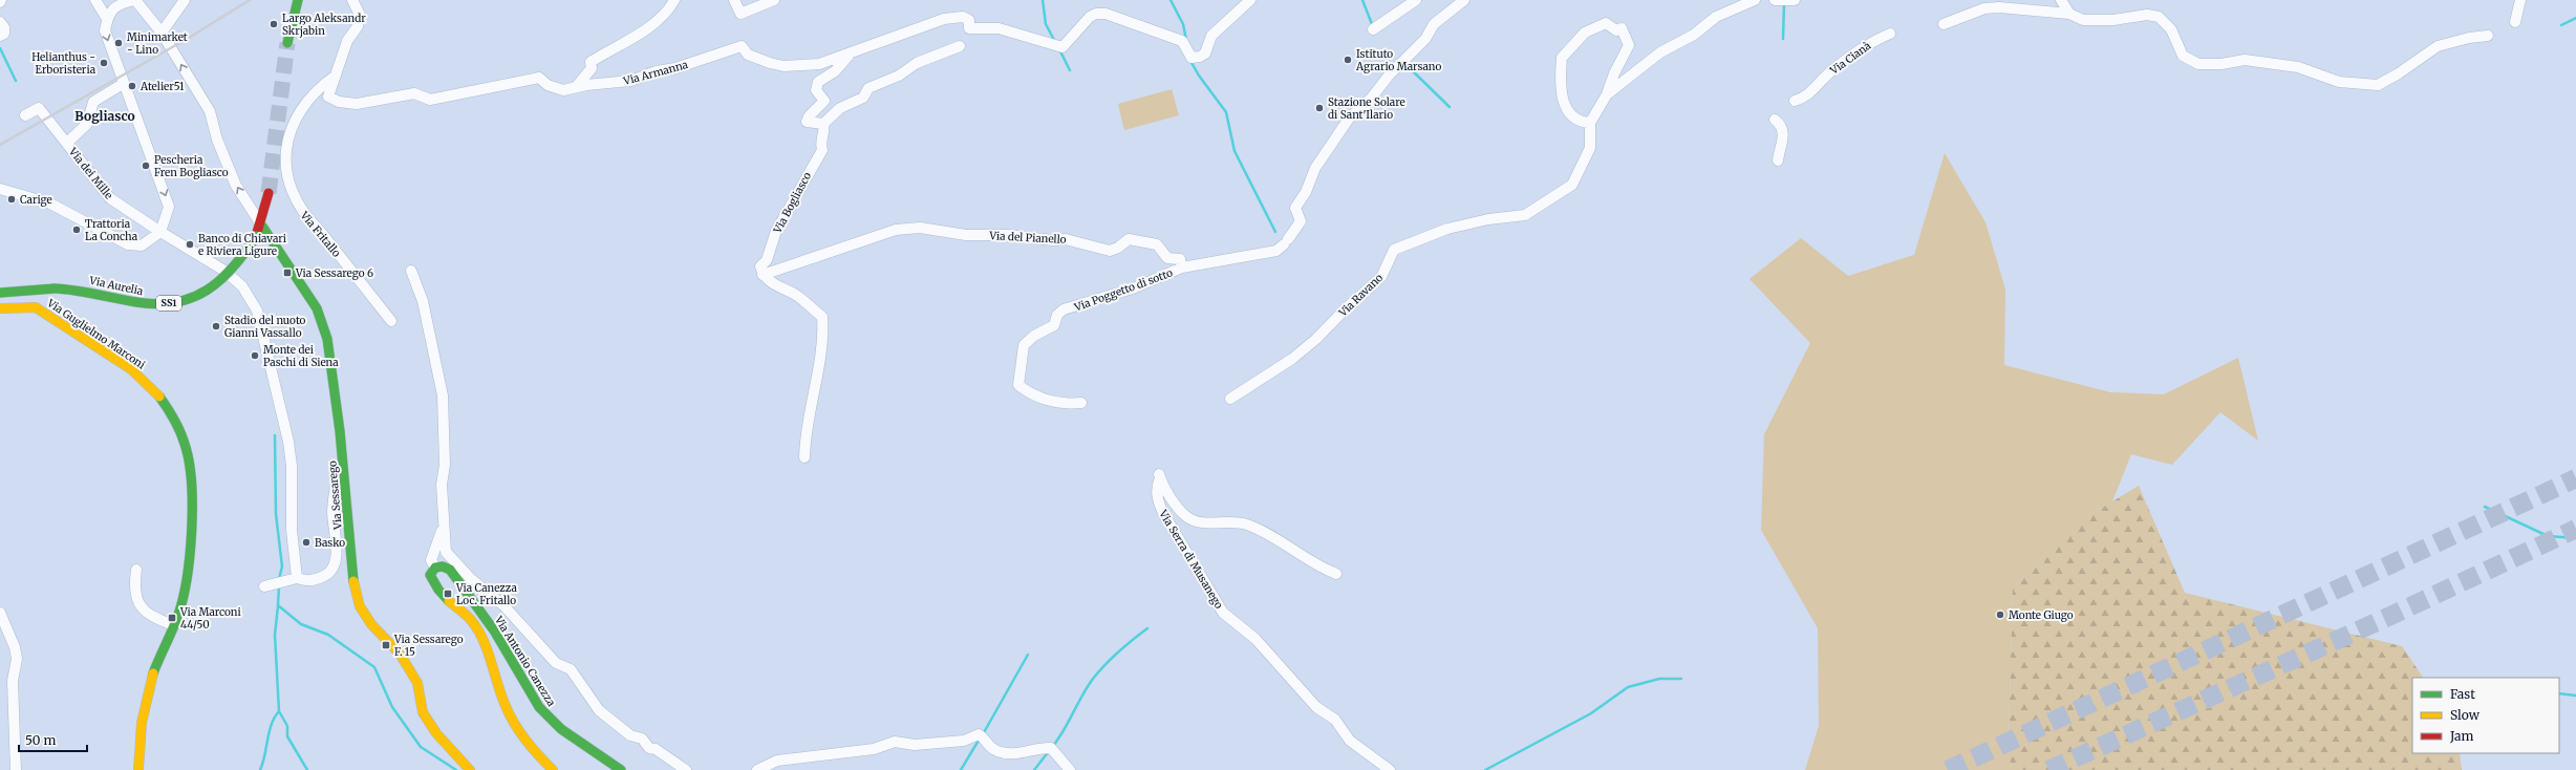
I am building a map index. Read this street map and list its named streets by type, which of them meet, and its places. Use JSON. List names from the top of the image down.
{
  "streets": {
    "street": [
      "Via Cianà",
      "Via Armanna",
      "Via dei Mille",
      "Via Bogliasco",
      "Via Fritallo",
      "Via del Pianello",
      "Via Aurelia",
      "Via Poggetto di sotto",
      "Via Ravano",
      "SS1",
      "Via Guglielmo Marconi",
      "Via Sessarego",
      "Via Serra di Musanego",
      "Via Antonio Canezza"
    ]
  },
  "crossings": [
    ["Via Armanna", "Via Fritallo"],
    ["Via Bogliasco", "Via del Pianello"],
    ["Via del Pianello", "Via Poggetto di sotto"],
    ["Via Aurelia", "Via Sessarego"]
  ],
  "districts": ["Bogliasco"],
  "places": {
    "other": [
      "Largo Aleksandr Skrjabin",
      "Minimarket - Lino",
      "Istituto Agrario Marsano",
      "Helianthus - Erboristeria",
      "Atelier51",
      "Stazione Solare di Sant'Ilario",
      "Pescheria Fren Bogliasco",
      "Carige",
      "Trattoria La Concha",
      "Banco di Chiavari e Riviera Ligure",
      "Stadio del nuoto Gianni Vassallo",
      "Monte dei Paschi di Siena",
      "Basko",
      "Monte Giugo"
    ],
    "transit": [
      "Via Sessarego 6",
      "Via Canezza Loc. Fritallo",
      "Via Marconi 44/50",
      "Via Sessarego F. 15"
    ]
  },
  "legend": ["Fast", "Slow", "Jam"],
  "scale_bar": "50 m"
}
